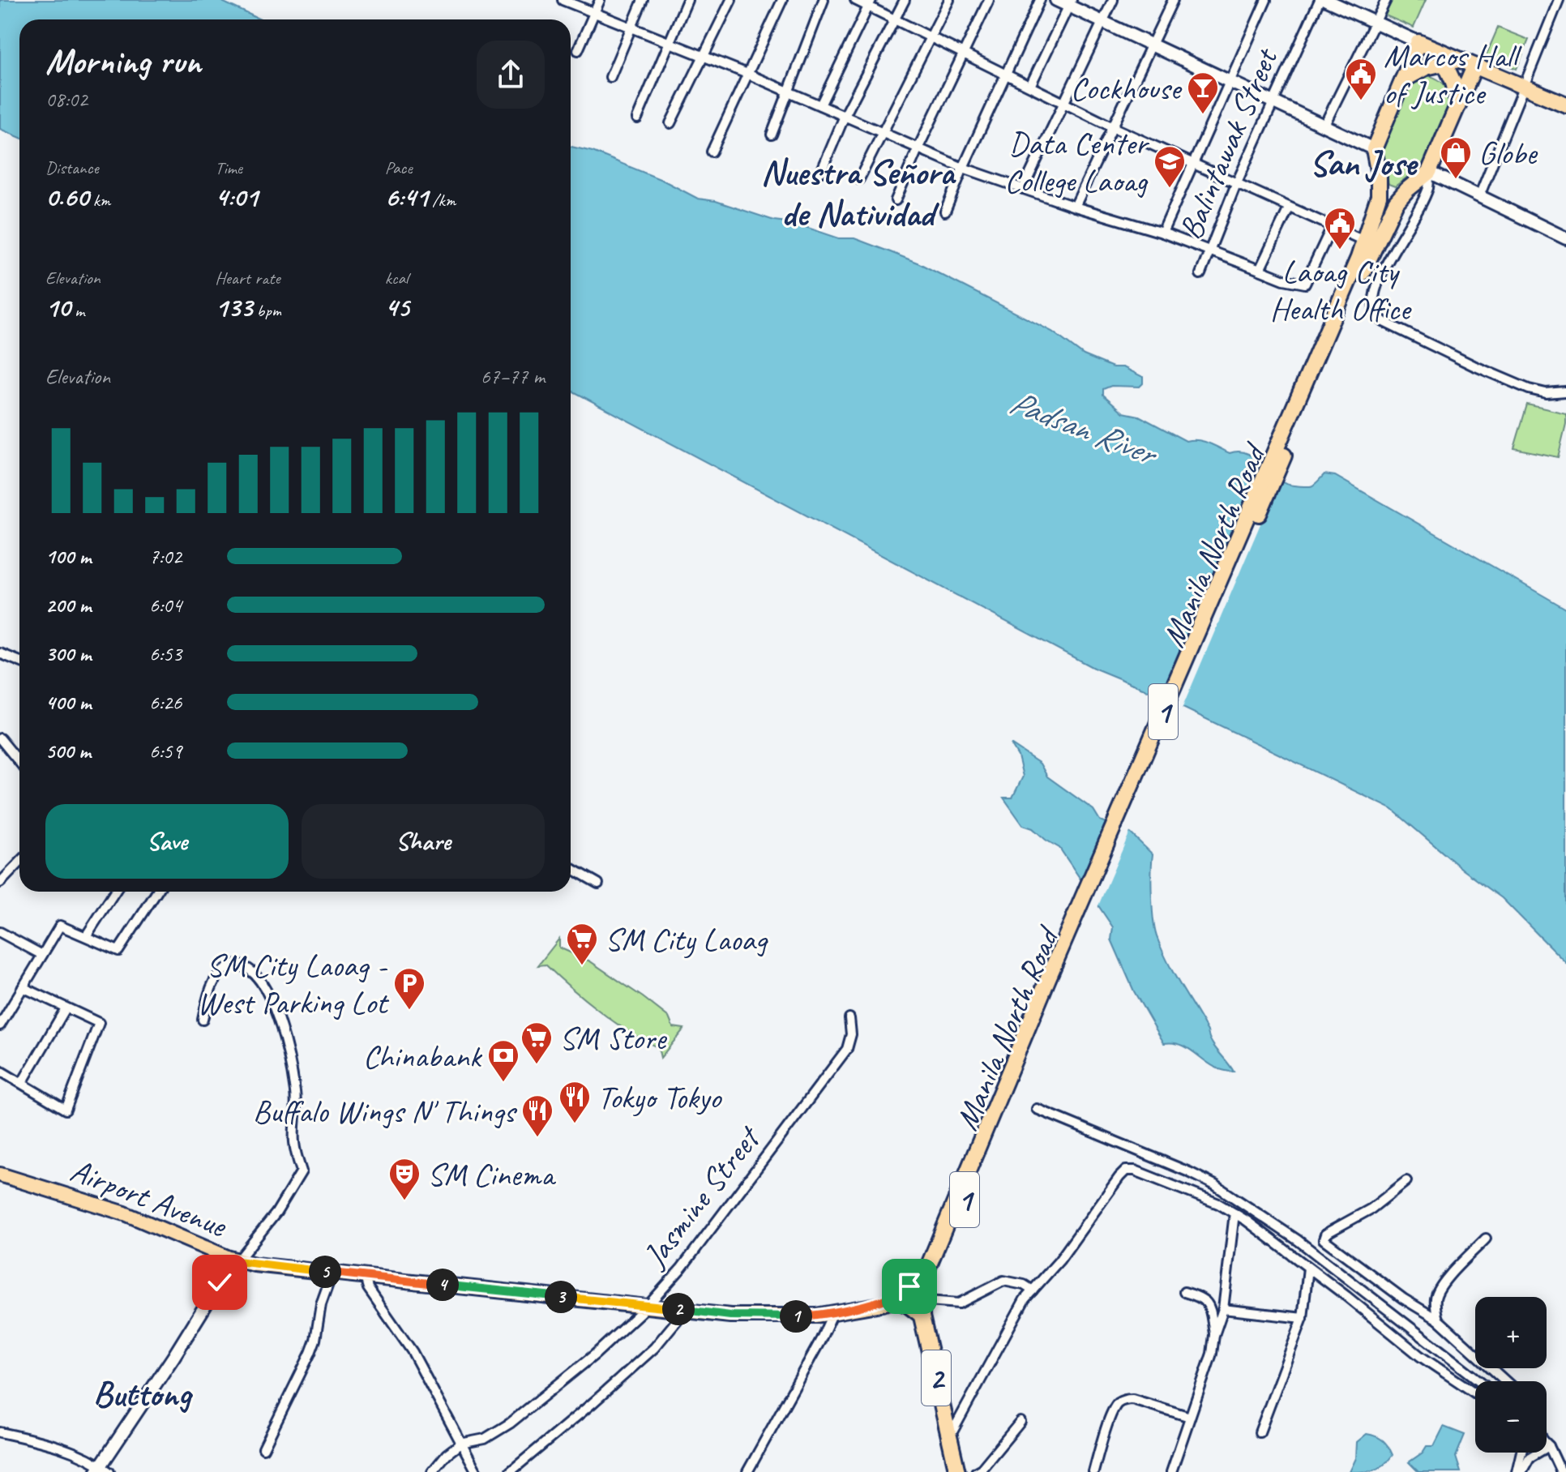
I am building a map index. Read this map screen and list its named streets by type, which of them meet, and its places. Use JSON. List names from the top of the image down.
{
  "streets": {
    "highway": ["Manila North Road", "1", "2"],
    "main road": ["Airport Avenue"],
    "street": ["Balintawak Street", "Jasmine Street"]
  },
  "crossings": [
    ["Manila North Road", "Airport Avenue"],
    ["Airport Avenue", "Jasmine Street"]
  ],
  "districts": ["San Jose", "Nuestra Señora de Natividad", "Buttong"],
  "water": ["Padsan River"],
  "places": {
    "public building": ["Marcos Hall of Justice", "Laoag City Health Office"],
    "bar": ["Cockhouse"],
    "shop": ["Globe"],
    "school or university": ["Data Center College Laoag"],
    "supermarket": ["SM City Laoag", "SM Store"],
    "parking": ["SM City Laoag - West Parking Lot"],
    "bank": ["Chinabank"],
    "restaurant": ["Tokyo Tokyo", "Buffalo Wings N' Things"],
    "theatre": ["SM Cinema"]
  },
  "page": {
    "heading": ["Morning run", "08:02"],
    "stats": [
      ["Distance", "0.60 km"],
      ["Time", "4:01"],
      ["Pace", "6:41 /km"],
      ["Elevation", "10 m"],
      ["Heart rate", "133 bpm"],
      ["kcal", "45"]
    ],
    "chart": ["Elevation", "67–77 m"],
    "list": [
      {
        "name": "100 m",
        "note": "7:02"
      },
      {
        "name": "200 m",
        "note": "6:04"
      },
      {
        "name": "300 m",
        "note": "6:53"
      },
      {
        "name": "400 m",
        "note": "6:26"
      },
      {
        "name": "500 m",
        "note": "6:59"
      }
    ],
    "buttons": ["Save", "Share"],
    "pins": [
      "5",
      "4",
      "3",
      "2",
      "1"
    ],
    "map_buttons": ["+", "−"]
  }
}
